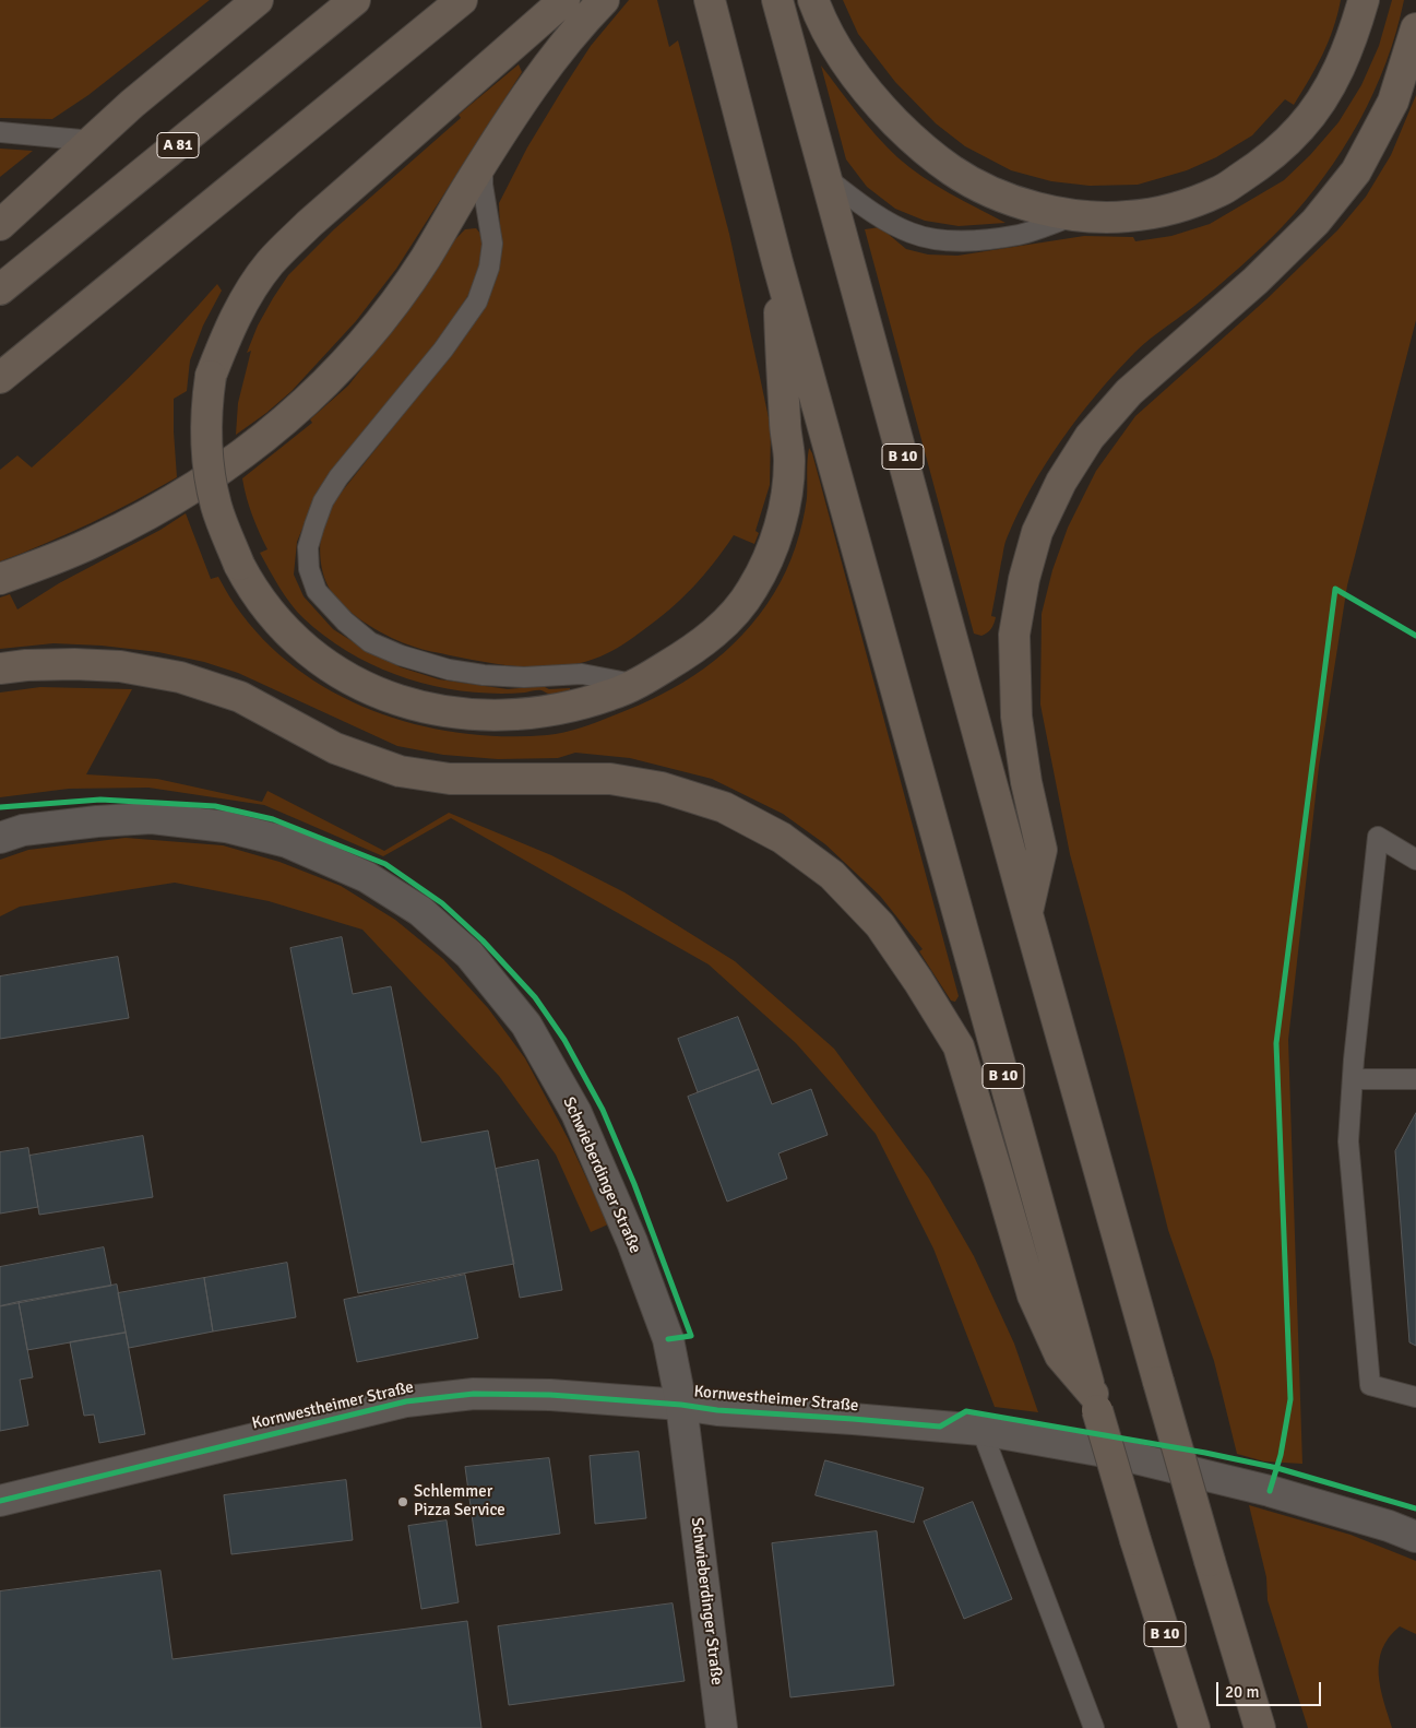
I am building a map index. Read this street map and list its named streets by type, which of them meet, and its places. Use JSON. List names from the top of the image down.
{
  "streets": {
    "highway": ["A 81", "B 10"],
    "street": ["Schwieberdinger Straße", "Kornwestheimer Straße"]
  },
  "crossings": [
    ["Schwieberdinger Straße", "Kornwestheimer Straße"]
  ],
  "places": ["Schlemmer Pizza Service"],
  "scale_bar": "20 m"
}
